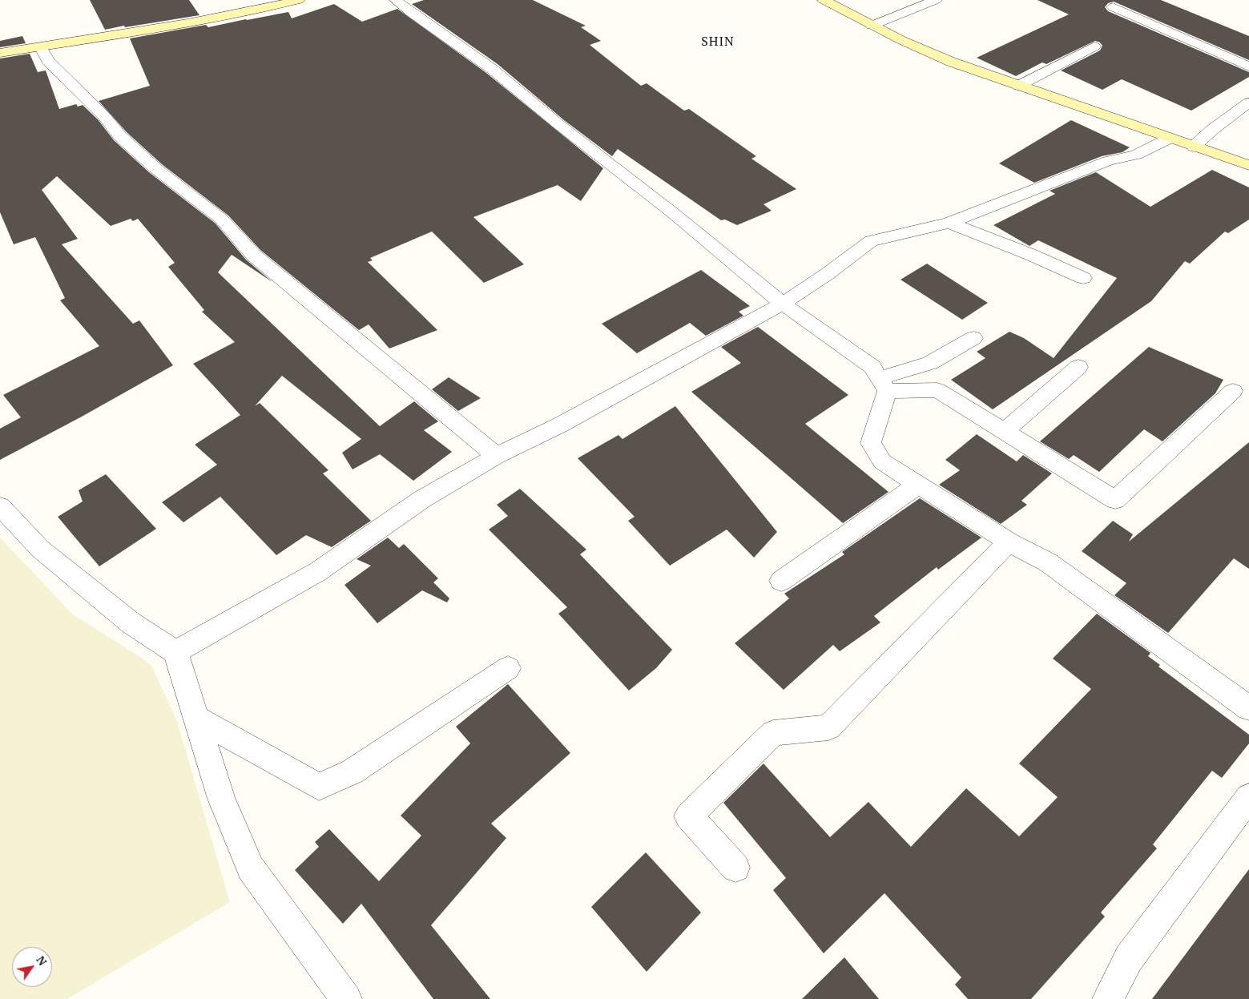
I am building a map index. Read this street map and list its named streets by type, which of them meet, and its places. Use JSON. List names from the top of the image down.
{
  "districts": ["SHIN"],
  "north": "top right"
}
